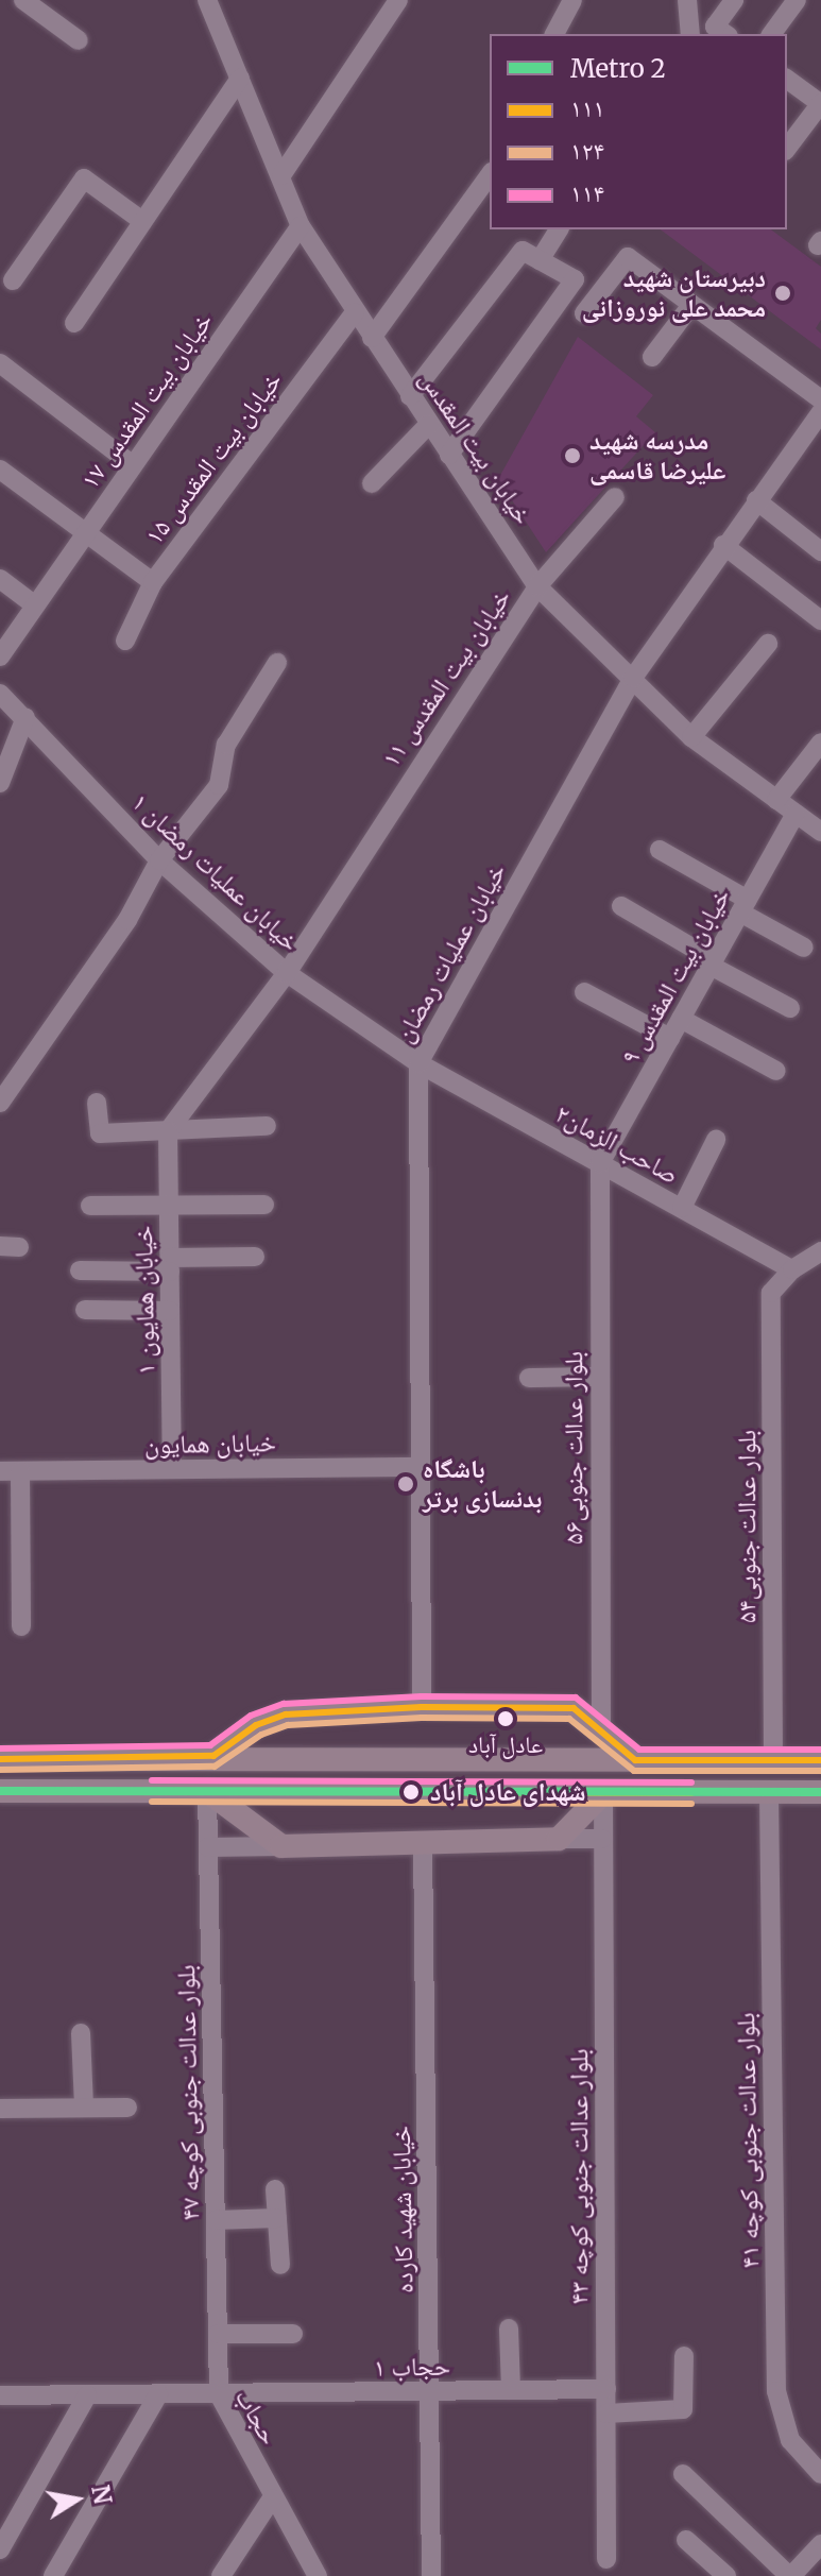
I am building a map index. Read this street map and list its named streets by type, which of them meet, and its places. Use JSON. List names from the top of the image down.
{
  "streets": {
    "street": [
      "خیابان بیت المقدس ۱۷",
      "خیابان بیت المقدس",
      "خیابان بیت المقدس ۱۵",
      "خیابان بیت المقدس ۱۱",
      "خیابان عملیات رمضان ۱",
      "خیابان عملیات رمضان",
      "خیابان بیت المقدس ۹",
      "۲صاحب الزمان",
      "خیابان همایون ۱",
      "خیابان همایون",
      "بلوار عدالت جنوبی۵۶",
      "بلوار عدالت جنوبی۵۴",
      "بلوار عدالت جنوبی کوچه ۴۷",
      "بلوار عدالت جنوبی کوچه ۴۱",
      "بلوار عدالت جنوبی کوچه ۴۳",
      "خیابان شهید کارده",
      "حجاب ۱",
      "حجاب"
    ]
  },
  "crossings": [
    ["خیابان بیت المقدس ۱۷", "خیابان بیت المقدس"],
    ["خیابان بیت المقدس", "خیابان بیت المقدس ۱۵"],
    ["خیابان بیت المقدس", "خیابان بیت المقدس ۱۱"],
    ["خیابان بیت المقدس", "خیابان عملیات رمضان"],
    ["خیابان بیت المقدس", "خیابان بیت المقدس ۹"],
    ["خیابان بیت المقدس ۱۱", "خیابان عملیات رمضان ۱"],
    ["خیابان بیت المقدس ۱۱", "خیابان همایون ۱"],
    ["خیابان عملیات رمضان ۱", "خیابان عملیات رمضان"],
    ["خیابان عملیات رمضان ۱", "۲صاحب الزمان"],
    ["خیابان عملیات رمضان", "۲صاحب الزمان"],
    ["خیابان عملیات رمضان", "خیابان همایون"],
    ["خیابان بیت المقدس ۹", "۲صاحب الزمان"],
    ["خیابان بیت المقدس ۹", "بلوار عدالت جنوبی۵۶"],
    ["۲صاحب الزمان", "بلوار عدالت جنوبی۵۶"],
    ["۲صاحب الزمان", "بلوار عدالت جنوبی۵۴"],
    ["خیابان همایون ۱", "خیابان همایون"],
    ["بلوار عدالت جنوبی کوچه ۴۷", "حجاب ۱"],
    ["بلوار عدالت جنوبی کوچه ۴۷", "حجاب"],
    ["بلوار عدالت جنوبی کوچه ۴۳", "حجاب ۱"],
    ["خیابان شهید کارده", "حجاب ۱"],
    ["حجاب ۱", "حجاب"]
  ],
  "places": [
    "دبیرستان شهید محمد علی نوروزانی",
    "مدرسه شهید علیرضا قاسمی",
    "باشگاه بدنسازی برتر",
    "عادل آباد",
    "شهدای عادل آباد"
  ],
  "lines": [
    "transit line ۱۱۴",
    "transit line ۱۱۱",
    "transit line ۱۲۴",
    "metro line 2"
  ],
  "legend": [
    "Metro 2",
    "۱۱۱",
    "۱۲۴",
    "۱۱۴"
  ],
  "north": "right"
}
